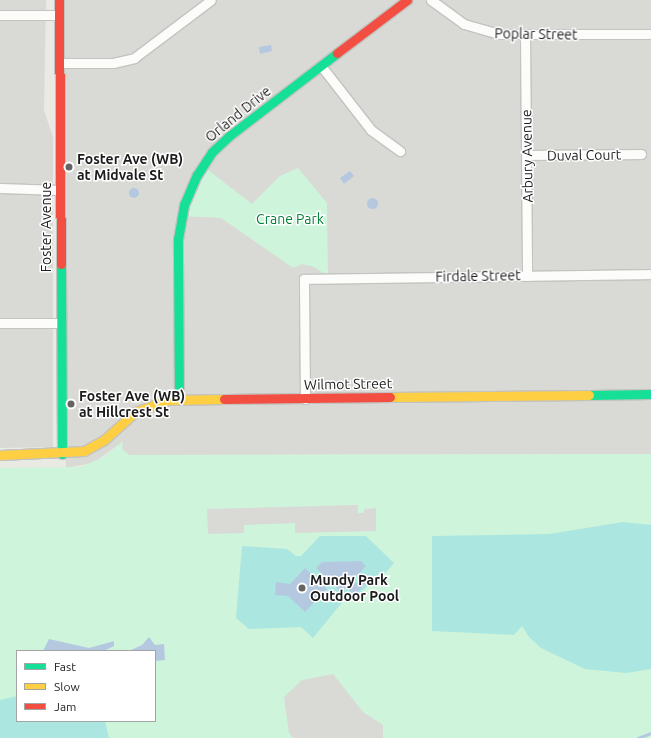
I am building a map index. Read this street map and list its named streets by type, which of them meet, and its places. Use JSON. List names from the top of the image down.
{
  "streets": {
    "street": [
      "Poplar Street",
      "Orland Drive",
      "Duval Court",
      "Arbury Avenue",
      "Foster Avenue",
      "Firdale Street",
      "Wilmot Street"
    ]
  },
  "crossings": [
    ["Poplar Street", "Arbury Avenue"],
    ["Orland Drive", "Wilmot Street"],
    ["Duval Court", "Arbury Avenue"],
    ["Arbury Avenue", "Firdale Street"],
    ["Foster Avenue", "Wilmot Street"],
    ["Firdale Street", "Wilmot Street"]
  ],
  "parks": ["Crane Park"],
  "places": ["Foster Ave (WB) at Midvale St", "Foster Ave (WB) at Hillcrest St", "Mundy Park Outdoor Pool"],
  "legend": ["Fast", "Slow", "Jam"]
}
